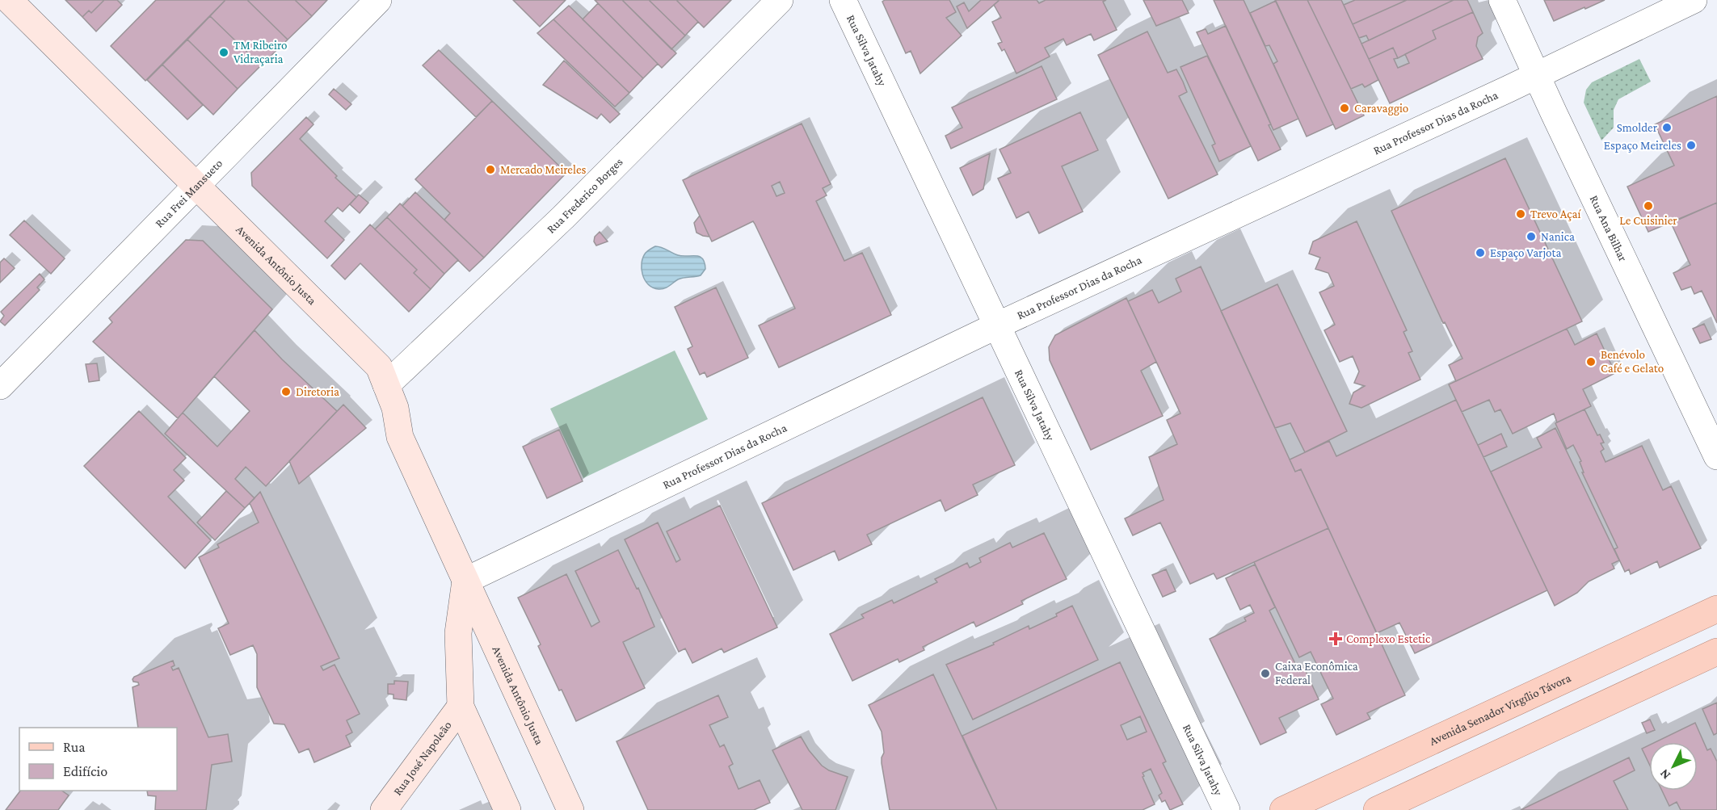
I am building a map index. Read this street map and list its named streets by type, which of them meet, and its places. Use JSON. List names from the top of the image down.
{
  "streets": {
    "main road": ["Avenida Senador Virgílio Távora"],
    "street": [
      "Rua Silva Jatahy",
      "Rua Professor Dias da Rocha",
      "Rua Frei Mansueto",
      "Rua Frederico Borges",
      "Rua Ana Bilhar",
      "Avenida Antônio Justa",
      "Rua José Napoleão"
    ]
  },
  "crossings": [
    ["Rua Silva Jatahy", "Rua Professor Dias da Rocha"],
    ["Rua Professor Dias da Rocha", "Rua Ana Bilhar"],
    ["Rua Professor Dias da Rocha", "Avenida Antônio Justa"],
    ["Rua Frei Mansueto", "Avenida Antônio Justa"],
    ["Rua Frederico Borges", "Avenida Antônio Justa"]
  ],
  "places": {
    "other": [
      "TM Ribeiro Vidraçaria",
      "Caravaggio",
      "Smolder",
      "Espaço Meireles",
      "Mercado Meireles",
      "Le Cuisinier",
      "Trevo Açaí",
      "Nanica",
      "Espaço Varjota",
      "Benévolo Café e Gelato",
      "Diretoria",
      "Caixa Econômica Federal"
    ],
    "health": ["Complexo Estetic"]
  },
  "legend": ["Rua", "Edifício"],
  "north": "bottom left"
}
